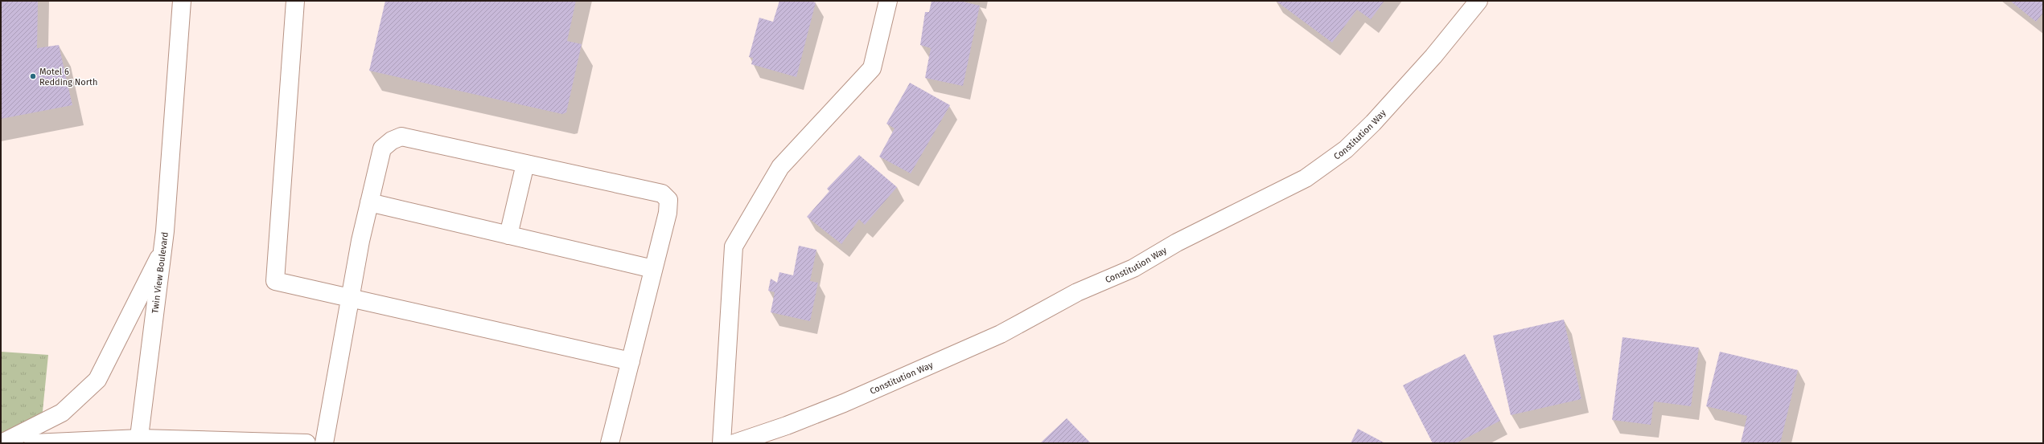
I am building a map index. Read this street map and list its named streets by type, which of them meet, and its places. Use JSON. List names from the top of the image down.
{
  "streets": {
    "street": ["Constitution Way", "Twin View Boulevard"]
  },
  "places": ["Motel 6 Redding North"]
}
